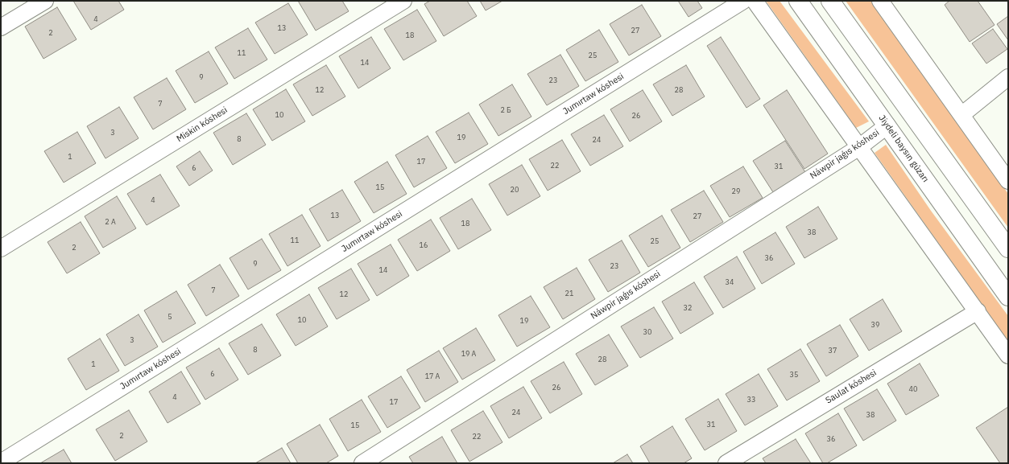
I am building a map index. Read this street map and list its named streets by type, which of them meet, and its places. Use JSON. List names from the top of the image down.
{
  "streets": {
    "main road": ["Jiydeli baysın gúzarı"],
    "street": [
      "Jumırtaw kóshesi",
      "Miskin kóshesi",
      "Náwpir jaǵıs kóshesi",
      "Saulat kóshesi"
    ]
  },
  "crossings": [
    ["Jiydeli baysın gúzarı", "Náwpir jaǵıs kóshesi"]
  ],
  "house_numbers": [
    "4",
    "13",
    "27",
    "2",
    "18",
    "11",
    "25",
    "14",
    "9",
    "23",
    "12",
    "28",
    "7",
    "2 Б",
    "10",
    "26",
    "3",
    "19",
    "8",
    "24",
    "1",
    "17",
    "22",
    "31",
    "6",
    "15",
    "20",
    "29",
    "4",
    "13",
    "27",
    "2 А",
    "18",
    "38",
    "11",
    "25",
    "16",
    "2",
    "36",
    "9",
    "23",
    "14",
    "34",
    "7",
    "21",
    "12",
    "32",
    "5",
    "10",
    "19",
    "39",
    "30",
    "3",
    "8",
    "37",
    "19 А",
    "28",
    "1",
    "6",
    "35",
    "17 А",
    "26",
    "40",
    "4",
    "33",
    "17",
    "24",
    "38",
    "31",
    "15",
    "2",
    "22",
    "36"
  ]
}
